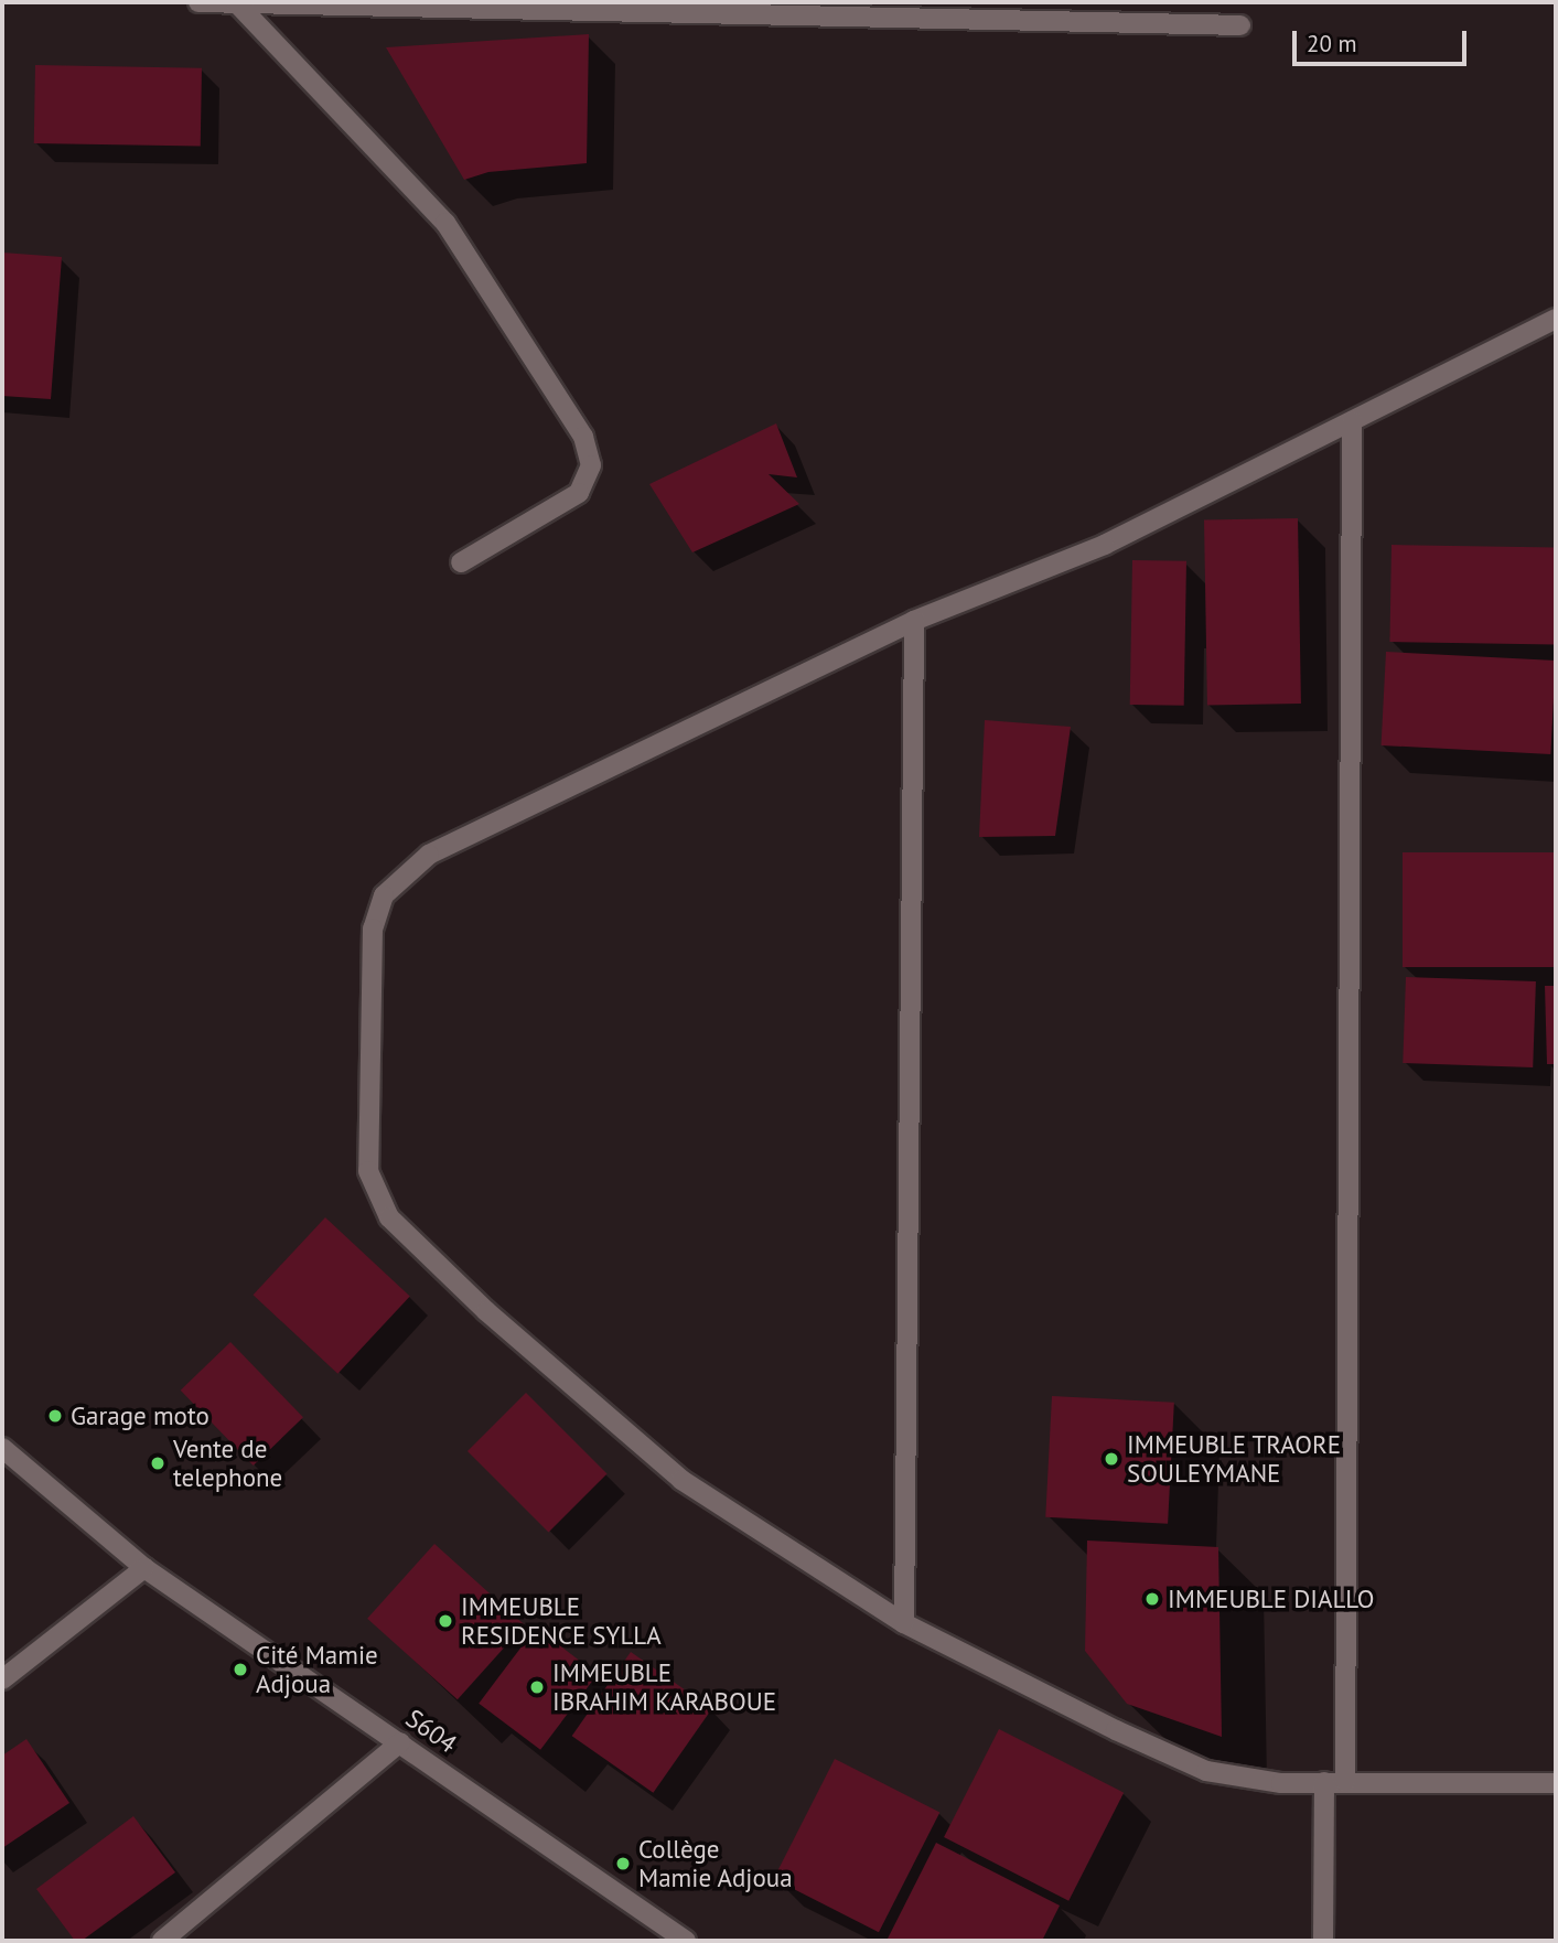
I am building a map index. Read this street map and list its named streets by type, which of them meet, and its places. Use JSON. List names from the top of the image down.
{
  "streets": {
    "street": ["S604"]
  },
  "places": [
    "Garage moto",
    "IMMEUBLE TRAORE SOULEYMANE",
    "Vente de telephone",
    "IMMEUBLE DIALLO",
    "IMMEUBLE RESIDENCE SYLLA",
    "Cité Mamie Adjoua",
    "IMMEUBLE IBRAHIM KARABOUE",
    "Collège Mamie Adjoua"
  ],
  "scale_bar": "20 m"
}
